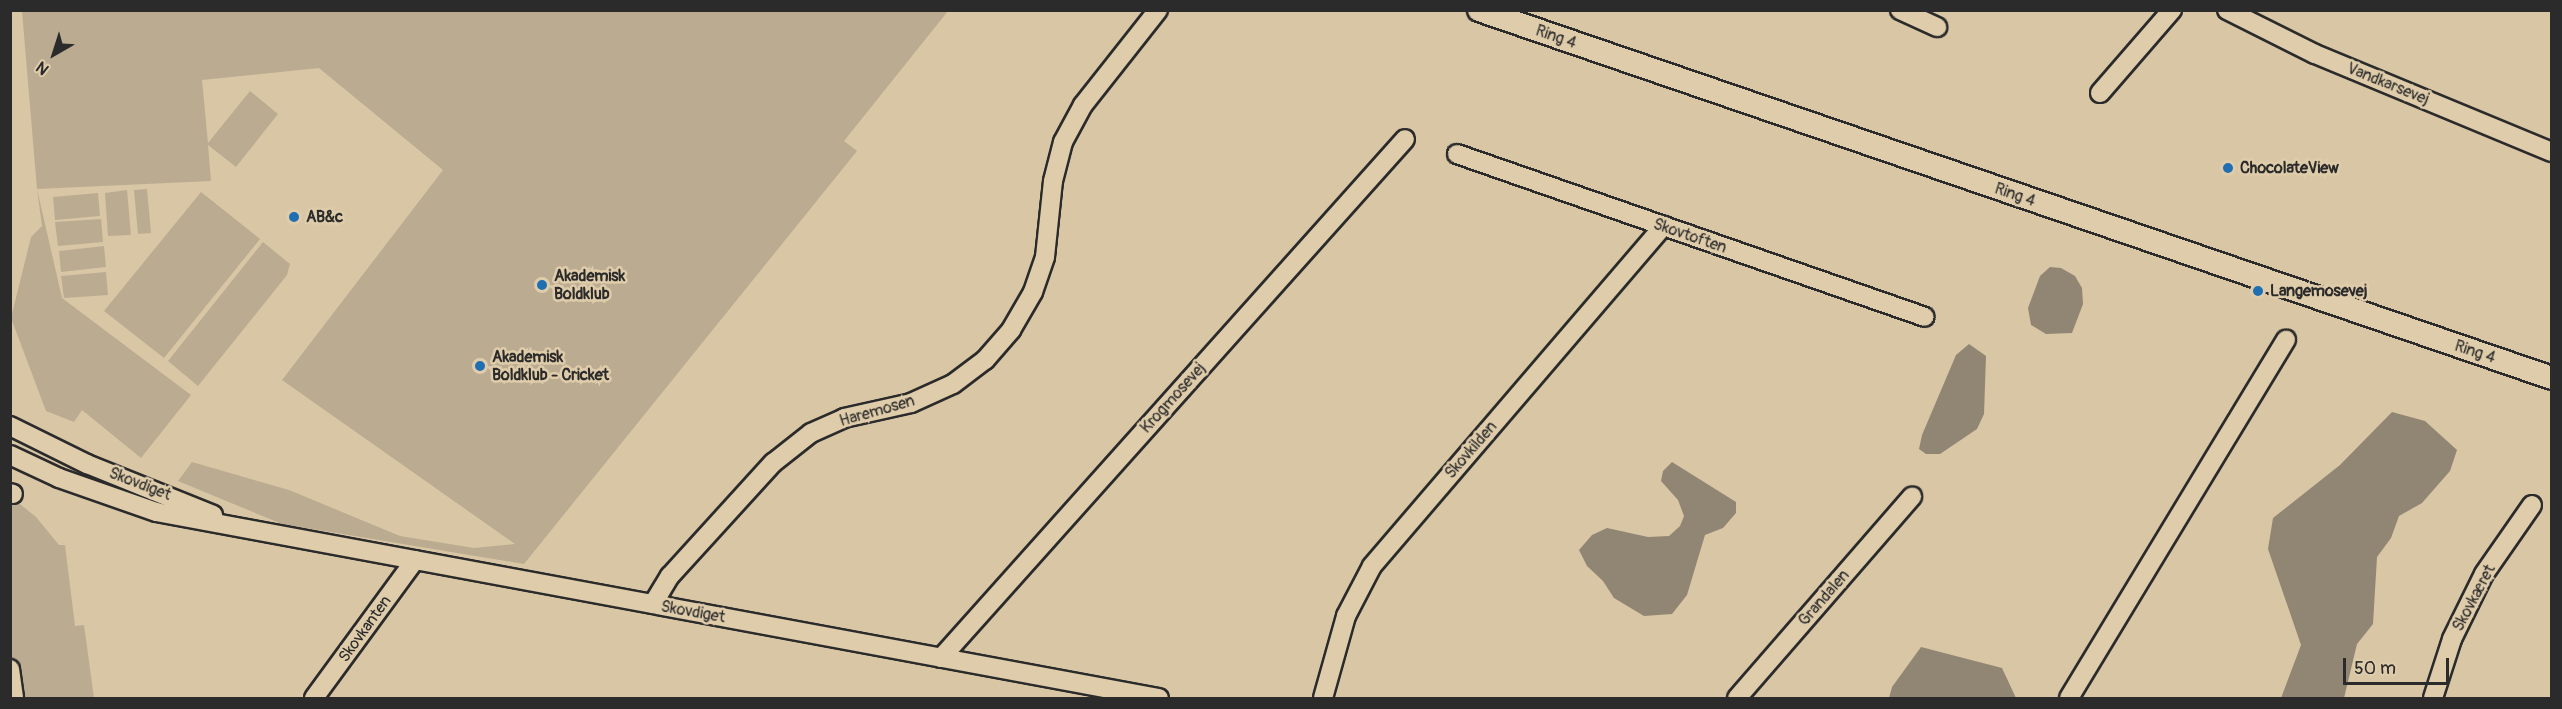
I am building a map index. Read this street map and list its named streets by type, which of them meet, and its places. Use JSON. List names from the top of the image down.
{
  "streets": {
    "main road": ["Ring 4"],
    "street": [
      "Vandkarsevej",
      "Skovtoften",
      "Krogmosevej",
      "Haremosen",
      "Skovkilden",
      "Skovdiget",
      "Grandalen",
      "Skovkæret",
      "Skovkanten"
    ]
  },
  "crossings": [
    ["Skovtoften", "Skovkilden"],
    ["Krogmosevej", "Skovdiget"],
    ["Haremosen", "Skovdiget"],
    ["Skovdiget", "Skovkanten"]
  ],
  "places": [
    "ChocolateView",
    "AB&c",
    "Akademisk Boldklub",
    "Langemosevej",
    "Akademisk Boldklub - Cricket"
  ],
  "scale_bar": "50 m",
  "north": "bottom left"
}
